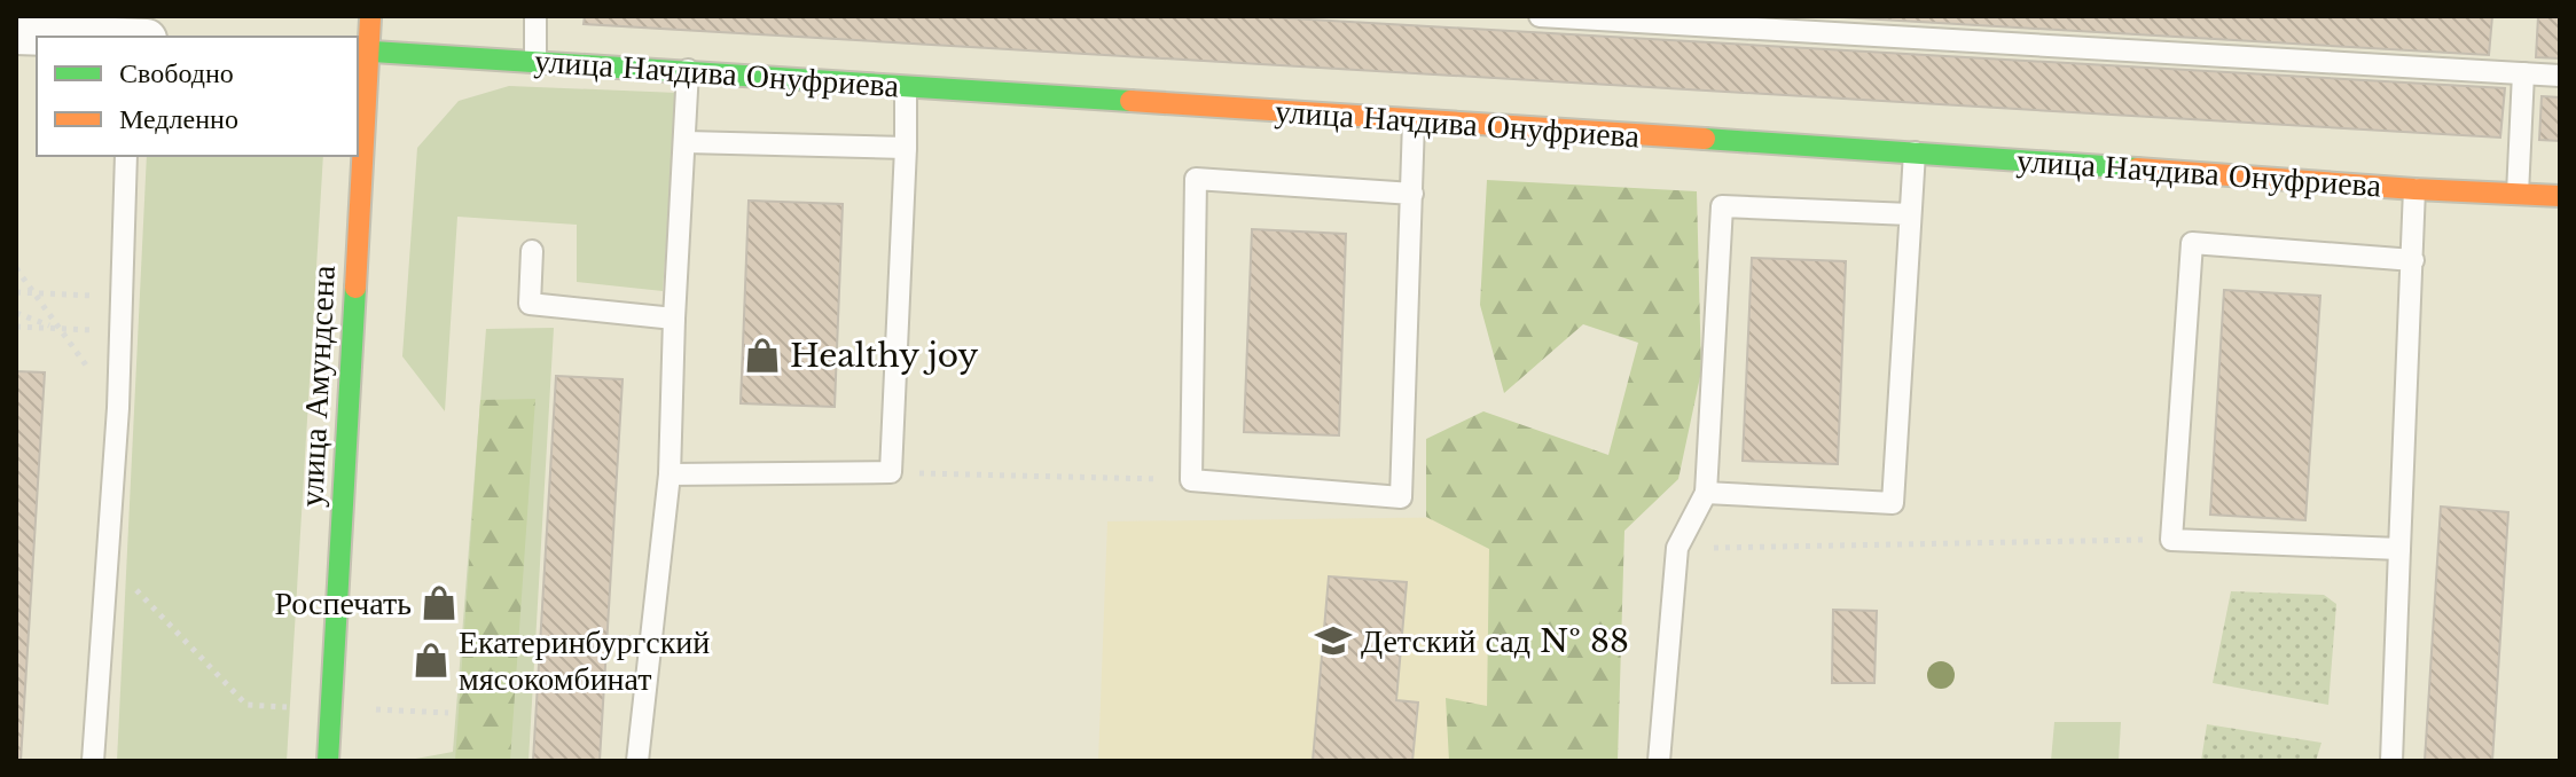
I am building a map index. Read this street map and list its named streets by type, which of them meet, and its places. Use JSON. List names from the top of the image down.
{
  "streets": {
    "street": ["улица Начдива Онуфриева", "улица Амундсена"]
  },
  "crossings": [
    ["улица Начдива Онуфриева", "улица Амундсена"]
  ],
  "places": {
    "shop": ["Healthy joy", "Роспечать", "Екатеринбургский мясокомбинат"],
    "school or university": ["Детский сад № 88"]
  },
  "legend": ["Свободно", "Медленно"]
}
